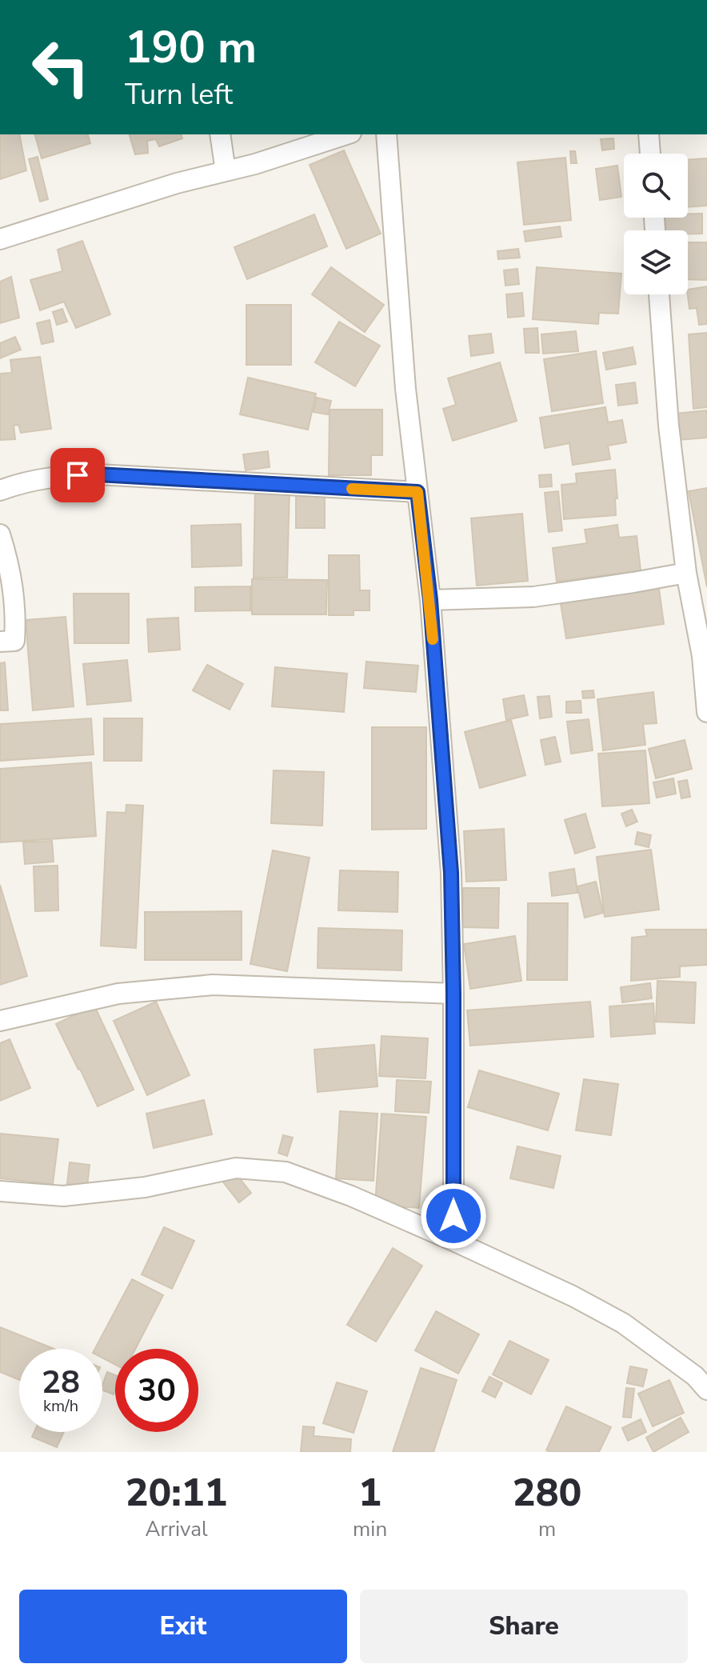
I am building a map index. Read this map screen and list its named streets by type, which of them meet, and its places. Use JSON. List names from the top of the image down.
{
  "page": {
    "turn": ["190 m", "Turn left"],
    "speed": "28 km/h",
    "limit": "30",
    "eta": [
      "20:11",
      "Arrival",
      "1",
      "min",
      "280",
      "m"
    ],
    "buttons": ["Exit", "Share"]
  }
}
